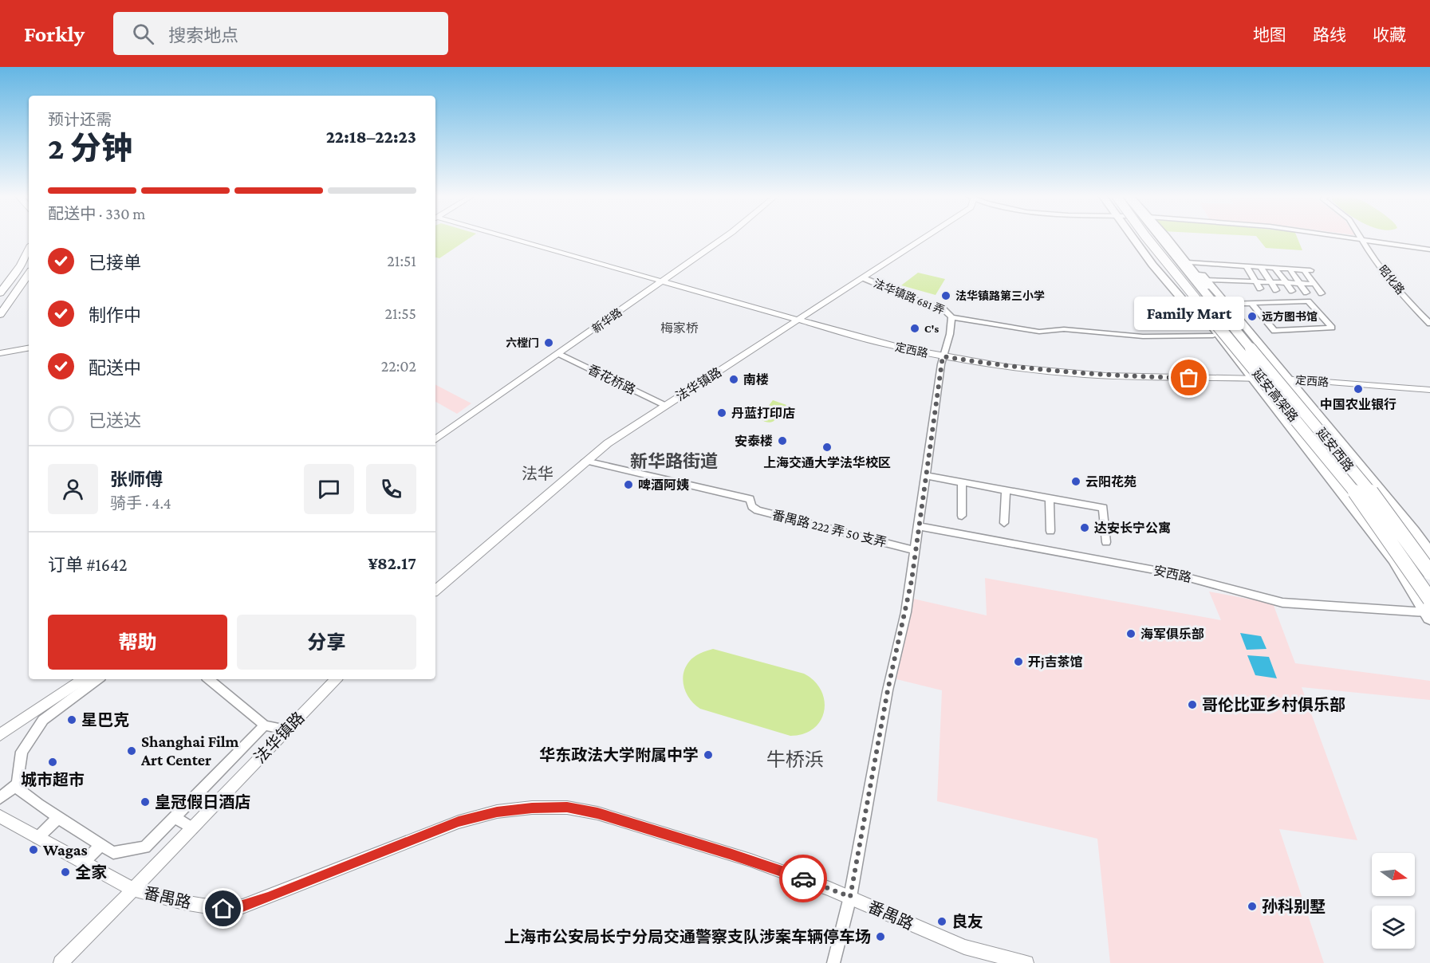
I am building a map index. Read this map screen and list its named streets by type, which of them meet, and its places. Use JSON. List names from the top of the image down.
{
  "streets": {
    "main road": ["延安高架路", "延安西路"],
    "street": [
      "昭化路",
      "法华镇路 681 弄",
      "新华路",
      "定西路",
      "香花桥路",
      "法华镇路",
      "番禺路 222 弄 50 支弄",
      "安西路",
      "番禺路"
    ]
  },
  "crossings": [
    ["法华镇路 681 弄", "法华镇路"],
    ["新华路", "定西路"],
    ["新华路", "香花桥路"],
    ["定西路", "法华镇路"],
    ["定西路", "延安西路"],
    ["香花桥路", "法华镇路"],
    ["法华镇路", "番禺路 222 弄 50 支弄"],
    ["法华镇路", "番禺路"],
    ["延安高架路", "延安西路"],
    ["延安高架路", "安西路"],
    ["延安西路", "安西路"]
  ],
  "districts": [
    "梅家桥",
    "新华路街道",
    "法华",
    "牛桥浜"
  ],
  "places": [
    "法华镇路第三小学",
    "远方图书馆",
    "C's",
    "六樘门",
    "Family Mart",
    "南楼",
    "中国农业银行",
    "丹蓝打印店",
    "安泰楼",
    "上海交通大学法华校区",
    "云阳花苑",
    "啤酒阿姨",
    "达安长宁公寓",
    "海军俱乐部",
    "开j吉茶馆",
    "哥伦比亚乡村俱乐部",
    "星巴克",
    "Shanghai Film Art Center",
    "华东政法大学附属中学",
    "城市超市",
    "皇冠假日酒店",
    "Wagas",
    "全家",
    "孙科别墅",
    "良友",
    "上海市公安局长宁分局交通警察支队涉案车辆停车场"
  ],
  "north": "right",
  "page": {
    "header": "Forkly",
    "search": "搜索地点",
    "nav": ["地图", "路线", "收藏"],
    "heading": ["2 分钟", "预计还需", "22:18–22:23"],
    "panel": [
      "张师傅",
      "骑手 · 4.4",
      "订单 #1642",
      "¥82.17"
    ],
    "bar": "配送中 · 330 m",
    "list": [
      ["已接单", "21:51"],
      ["制作中", "21:55"],
      ["配送中", "22:02"],
      "已送达"
    ],
    "bubble": "Family Mart",
    "buttons": ["帮助", "分享"]
  }
}
